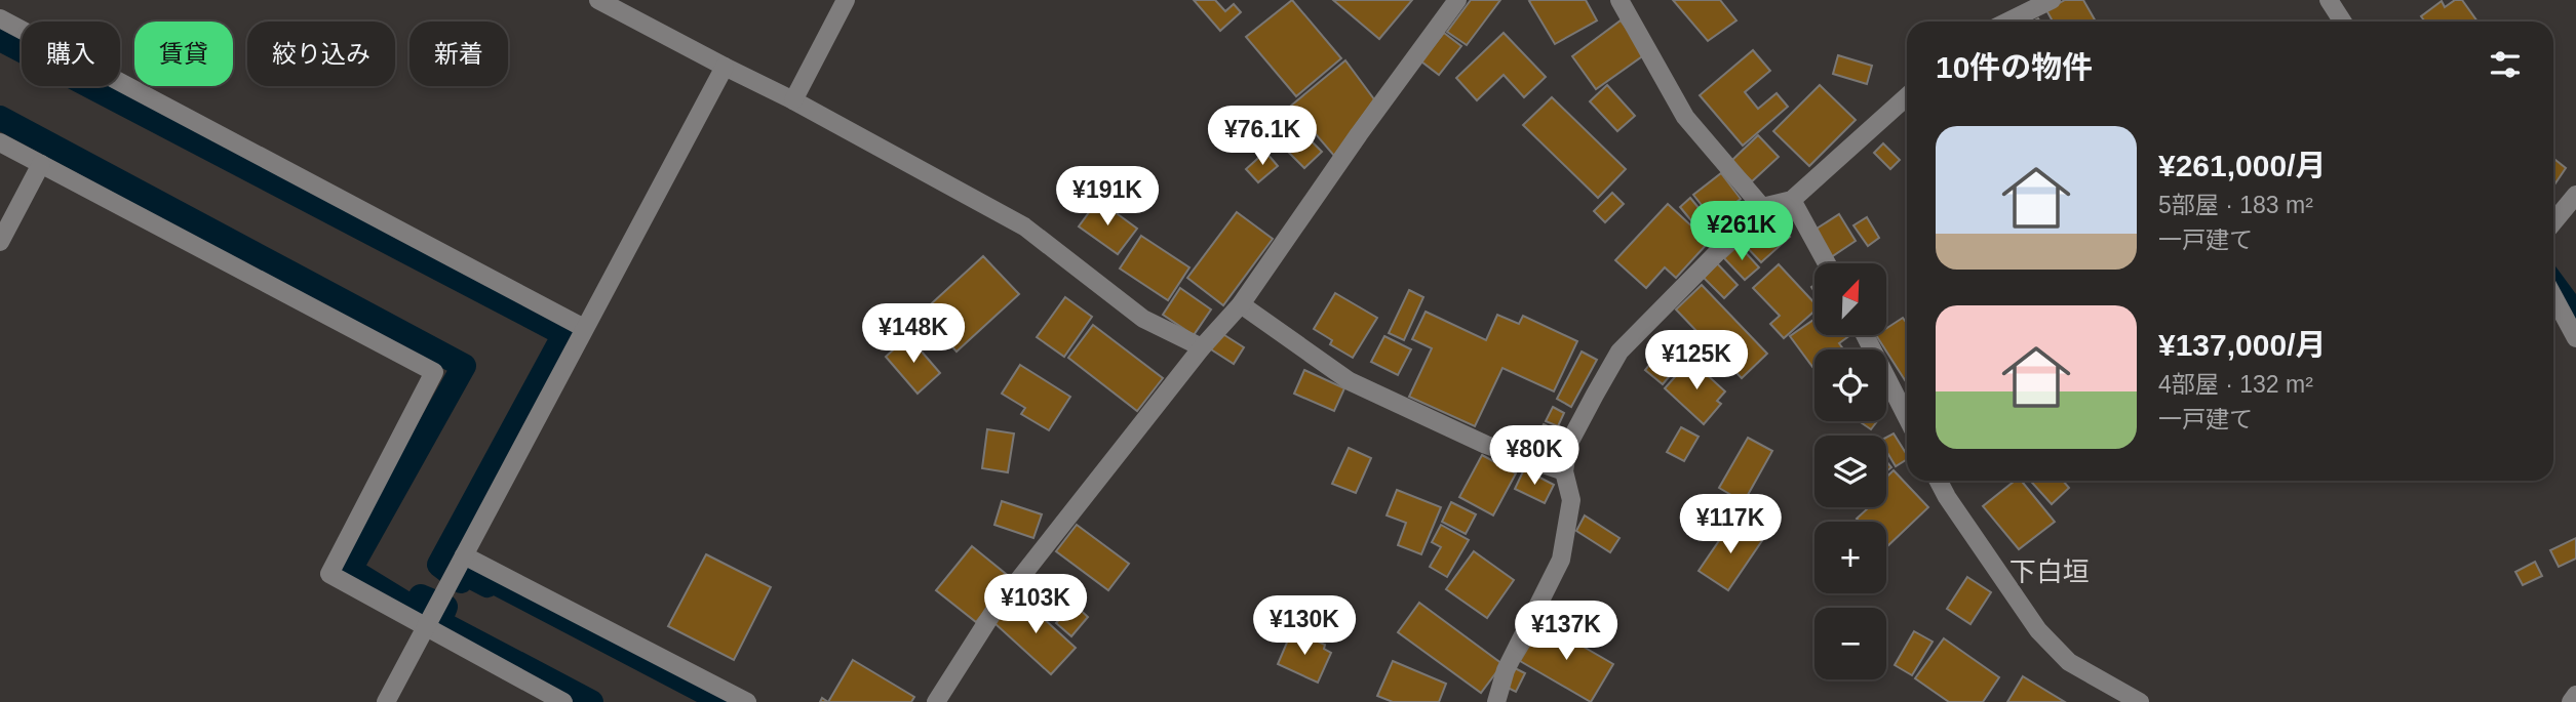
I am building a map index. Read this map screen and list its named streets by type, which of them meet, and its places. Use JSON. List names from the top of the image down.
{
  "districts": ["下白垣"],
  "north": "top right",
  "page": {
    "chip": [
      "購入",
      "賃貸",
      "絞り込み",
      "新着"
    ],
    "heading": "10件の物件",
    "price": [
      "¥76.1K",
      "¥191K",
      "¥261K",
      "¥148K",
      "¥125K",
      "¥80K",
      "¥117K",
      "¥103K",
      "¥130K",
      "¥137K"
    ],
    "list": [
      {
        "name": "¥261,000/月",
        "note": "5部屋 · 183 m² · 一戸建て"
      },
      {
        "name": "¥137,000/月",
        "note": "4部屋 · 132 m² · 一戸建て"
      }
    ],
    "map_buttons": ["+", "−"]
  }
}
